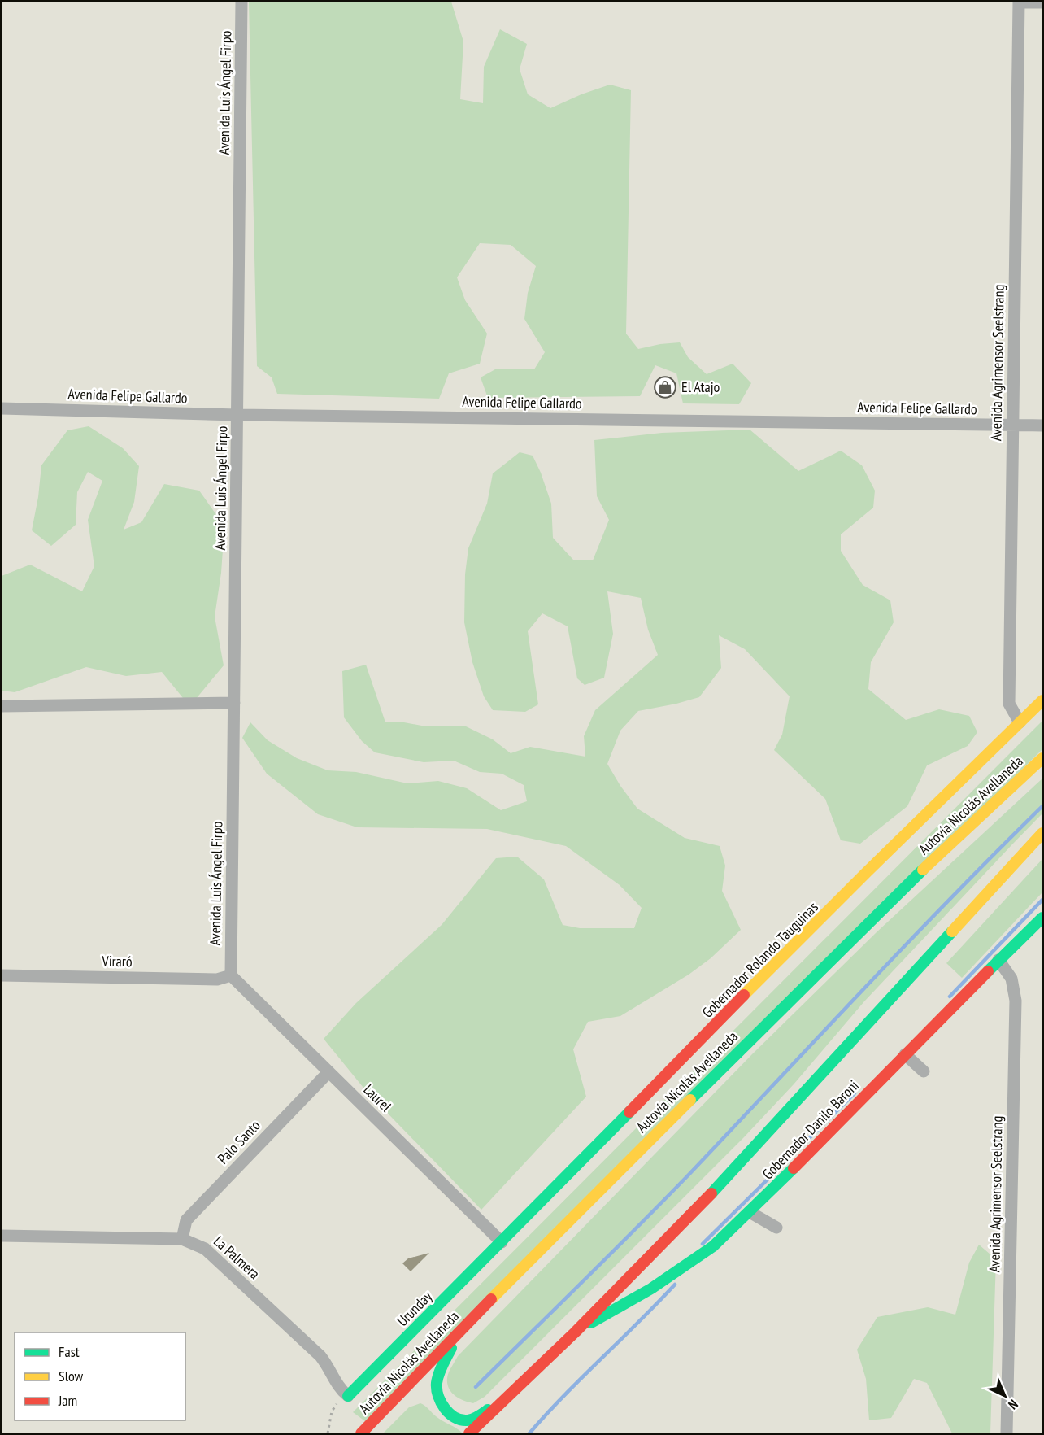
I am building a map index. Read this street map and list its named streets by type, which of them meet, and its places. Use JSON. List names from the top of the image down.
{
  "streets": {
    "main road": [
      "Autovía Nicolás Avellaneda",
      "Gobernador Rolando Tauguinas",
      "Gobernador Danilo Baroni",
      "Urunday"
    ],
    "street": [
      "Avenida Luis Ángel Firpo",
      "Avenida Agrimensor Seelstrang",
      "Avenida Felipe Gallardo",
      "Viraró",
      "Laurel",
      "Palo Santo",
      "La Palmera"
    ]
  },
  "crossings": [
    ["Avenida Luis Ángel Firpo", "Avenida Felipe Gallardo"],
    ["Avenida Luis Ángel Firpo", "Viraró"],
    ["Avenida Luis Ángel Firpo", "Laurel"],
    ["Avenida Agrimensor Seelstrang", "Avenida Felipe Gallardo"],
    ["Avenida Agrimensor Seelstrang", "Gobernador Rolando Tauguinas"],
    ["Avenida Agrimensor Seelstrang", "Gobernador Danilo Baroni"],
    ["Gobernador Rolando Tauguinas", "Laurel"],
    ["Gobernador Rolando Tauguinas", "Urunday"],
    ["Viraró", "Laurel"],
    ["Laurel", "Palo Santo"],
    ["Laurel", "Urunday"],
    ["Palo Santo", "La Palmera"],
    ["La Palmera", "Urunday"]
  ],
  "places": {
    "shop": ["El Atajo"]
  },
  "legend": ["Fast", "Slow", "Jam"],
  "north": "bottom right"
}
